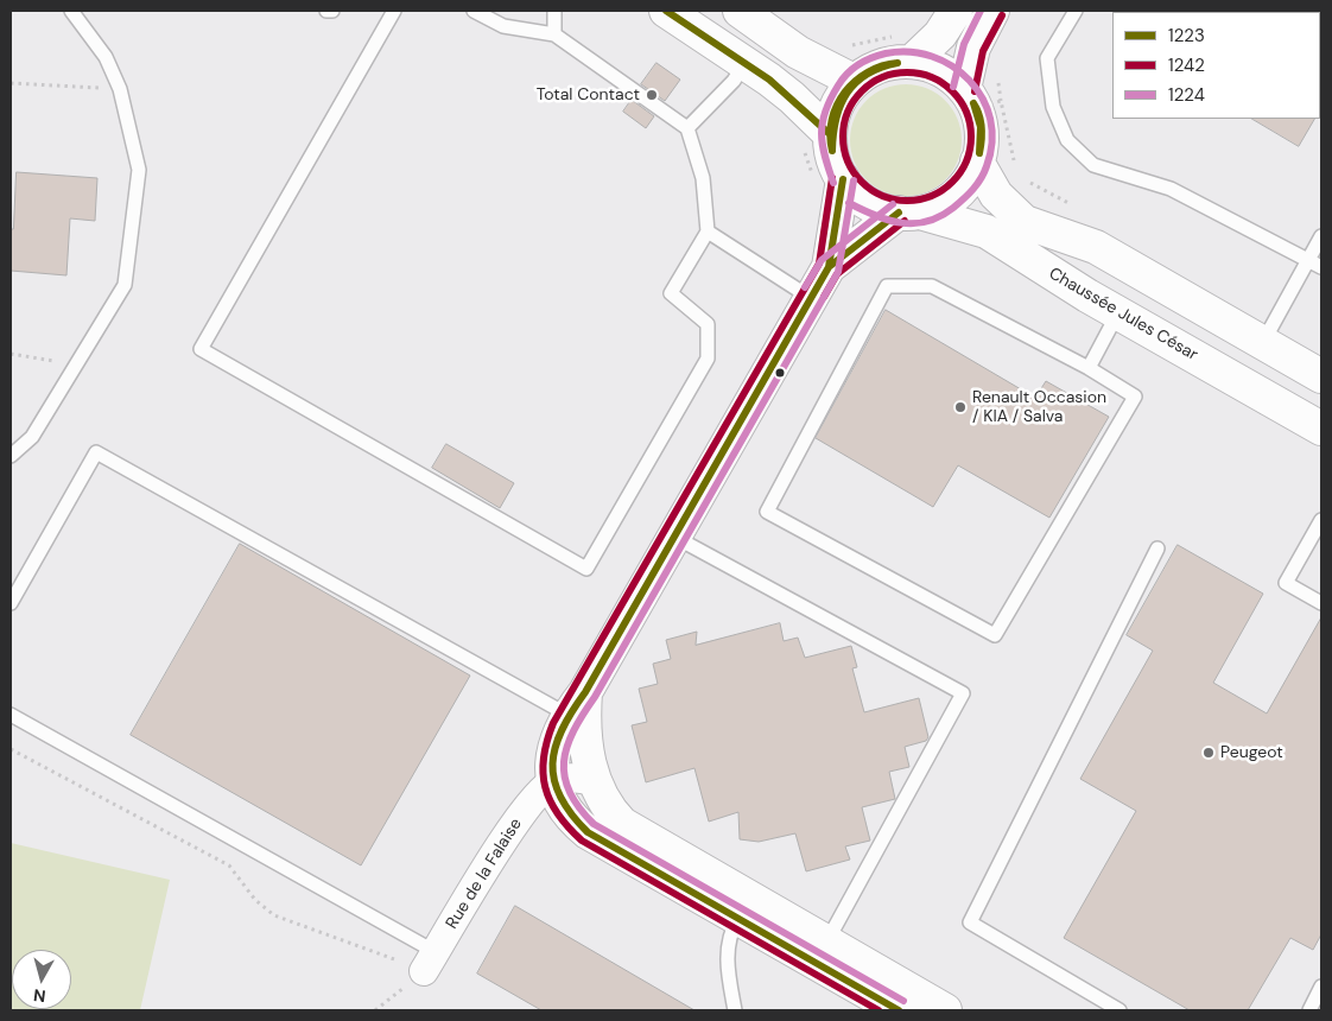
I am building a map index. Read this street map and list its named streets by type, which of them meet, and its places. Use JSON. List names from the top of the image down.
{
  "streets": {
    "main road": ["Chaussée Jules César"],
    "street": ["Rue de la Falaise"]
  },
  "places": ["Total Contact", "Renault Occasion / KIA / Salva", "Peugeot"],
  "lines": ["transit line 1223", "transit line 1224", "transit line 1242"],
  "legend": ["1223", "1242", "1224"],
  "north": "bottom"
}
